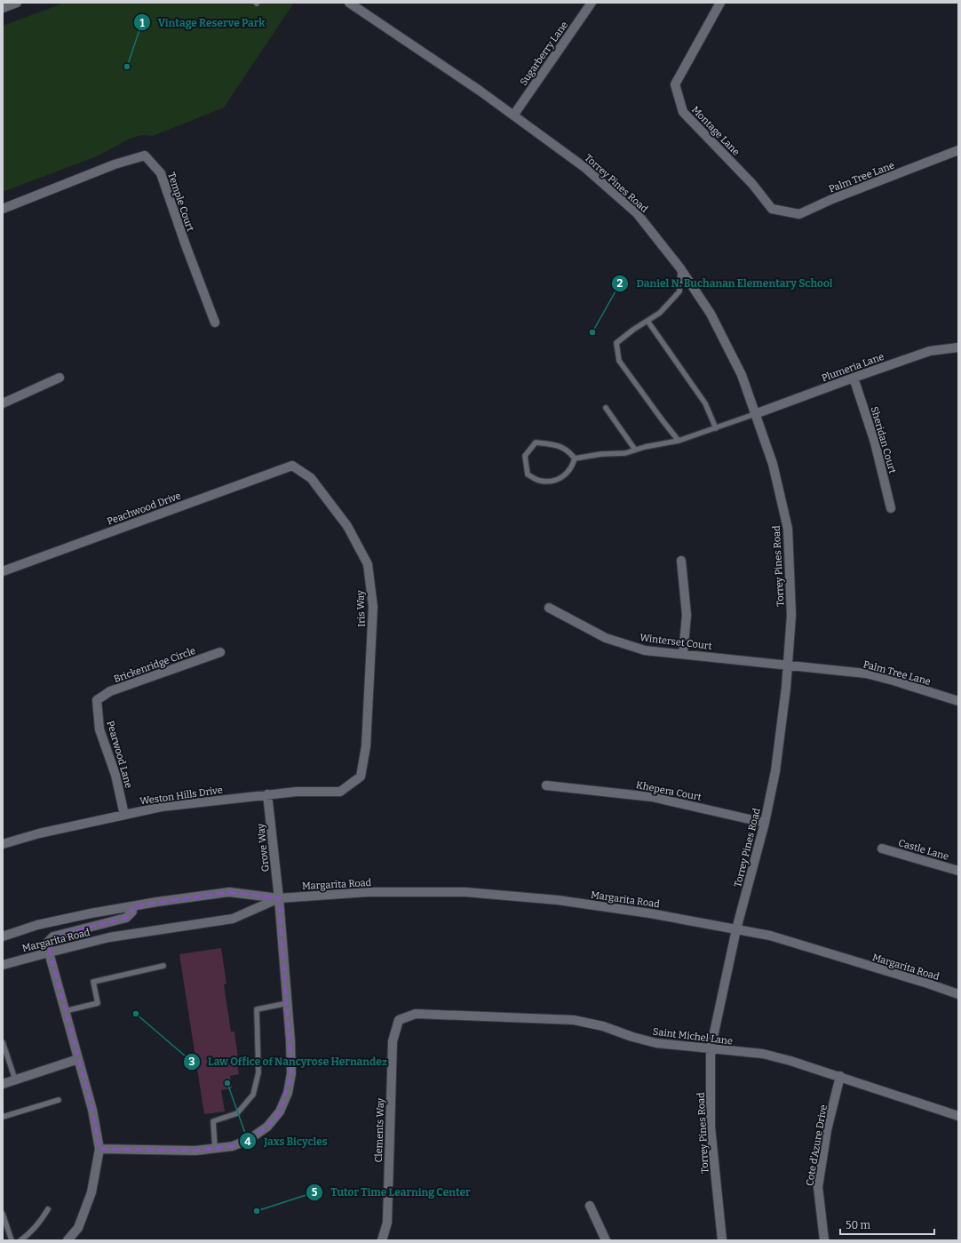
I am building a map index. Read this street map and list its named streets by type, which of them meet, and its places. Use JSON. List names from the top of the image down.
{
  "streets": {
    "street": [
      "Sugarberry Lane",
      "Montage Lane",
      "Palm Tree Lane",
      "Torrey Pines Road",
      "Temple Court",
      "Plumeria Lane",
      "Sheridan Court",
      "Peachwood Drive",
      "Iris Way",
      "Winterset Court",
      "Brickenridge Circle",
      "Pearwood Lane",
      "Khepera Court",
      "Weston Hills Drive",
      "Grove Way",
      "Castle Lane",
      "Margarita Road",
      "Saint Michel Lane",
      "Clements Way",
      "Cote d'Azure Drive"
    ]
  },
  "crossings": [
    ["Sugarberry Lane", "Torrey Pines Road"],
    ["Montage Lane", "Palm Tree Lane"],
    ["Palm Tree Lane", "Torrey Pines Road"],
    ["Palm Tree Lane", "Winterset Court"],
    ["Torrey Pines Road", "Plumeria Lane"],
    ["Torrey Pines Road", "Winterset Court"],
    ["Torrey Pines Road", "Khepera Court"],
    ["Torrey Pines Road", "Margarita Road"],
    ["Torrey Pines Road", "Saint Michel Lane"],
    ["Plumeria Lane", "Sheridan Court"],
    ["Peachwood Drive", "Iris Way"],
    ["Iris Way", "Weston Hills Drive"],
    ["Brickenridge Circle", "Pearwood Lane"],
    ["Pearwood Lane", "Weston Hills Drive"],
    ["Weston Hills Drive", "Grove Way"],
    ["Grove Way", "Margarita Road"],
    ["Saint Michel Lane", "Clements Way"],
    ["Saint Michel Lane", "Cote d'Azure Drive"]
  ],
  "places": [
    "Vintage Reserve Park",
    "Daniel N. Buchanan Elementary School",
    "Law Office of Nancyrose Hernandez",
    "Jaxs Bicycles",
    "Tutor Time Learning Center"
  ],
  "scale_bar": "50 m"
}
